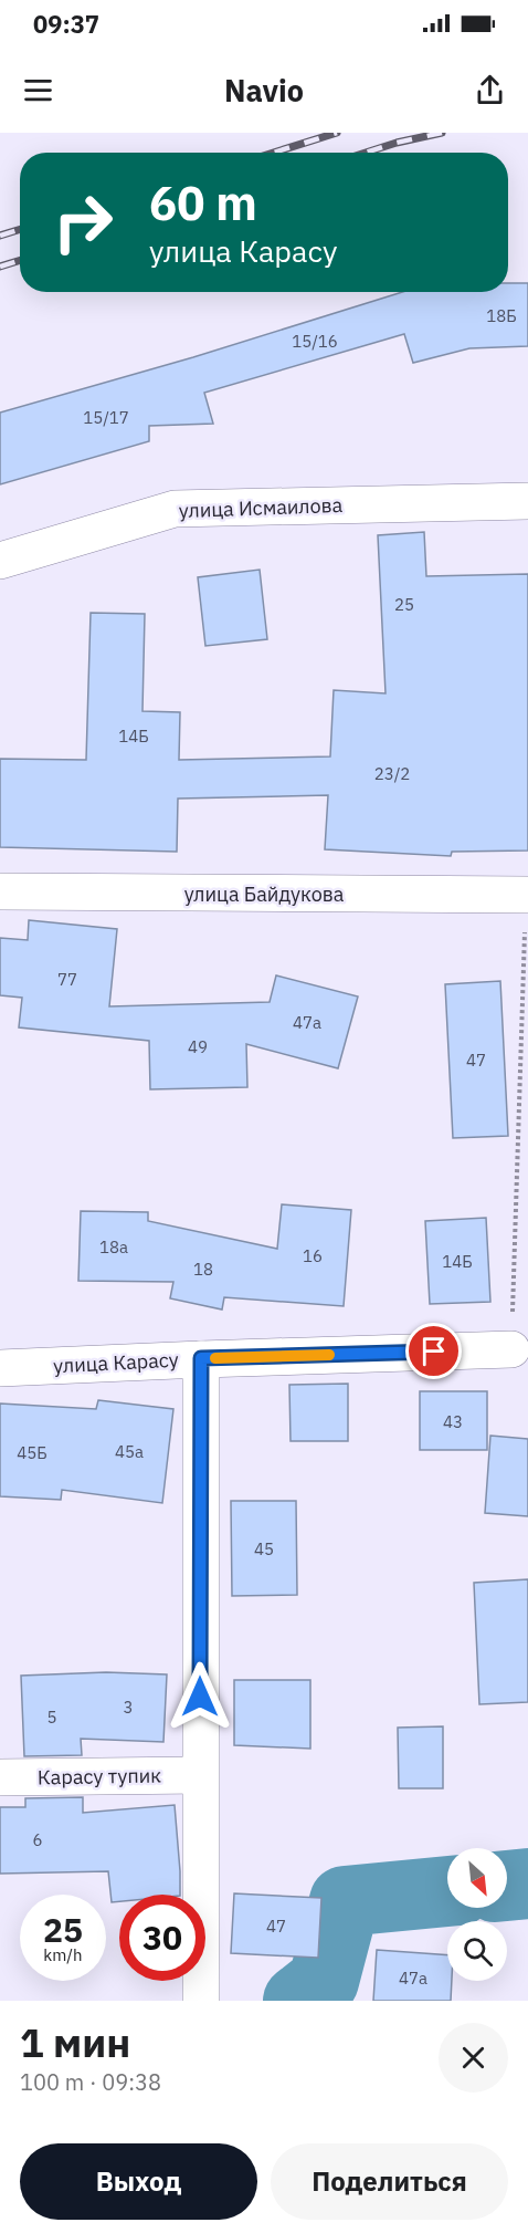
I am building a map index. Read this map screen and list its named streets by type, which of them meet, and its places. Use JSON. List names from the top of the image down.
{
  "streets": {
    "street": [
      "улица Исмаилова",
      "улица Байдукова",
      "улица Карасу",
      "Карасу тупик"
    ]
  },
  "house_numbers": [
    "18Б",
    "15/16",
    "15/17",
    "25",
    "14Б",
    "23/2",
    "77",
    "47а",
    "49",
    "47",
    "18а",
    "16",
    "14Б",
    "18",
    "43",
    "45а",
    "45Б",
    "45",
    "3",
    "5",
    "6",
    "47",
    "47а"
  ],
  "north": "bottom right",
  "page": {
    "status": "09:37",
    "header": "Navio",
    "turn": ["60 m", "улица Карасу"],
    "speed": "25 km/h",
    "limit": "30",
    "heading": ["1 мин", "100 m · 09:38"],
    "buttons": ["Выход", "Поделиться"]
  }
}
